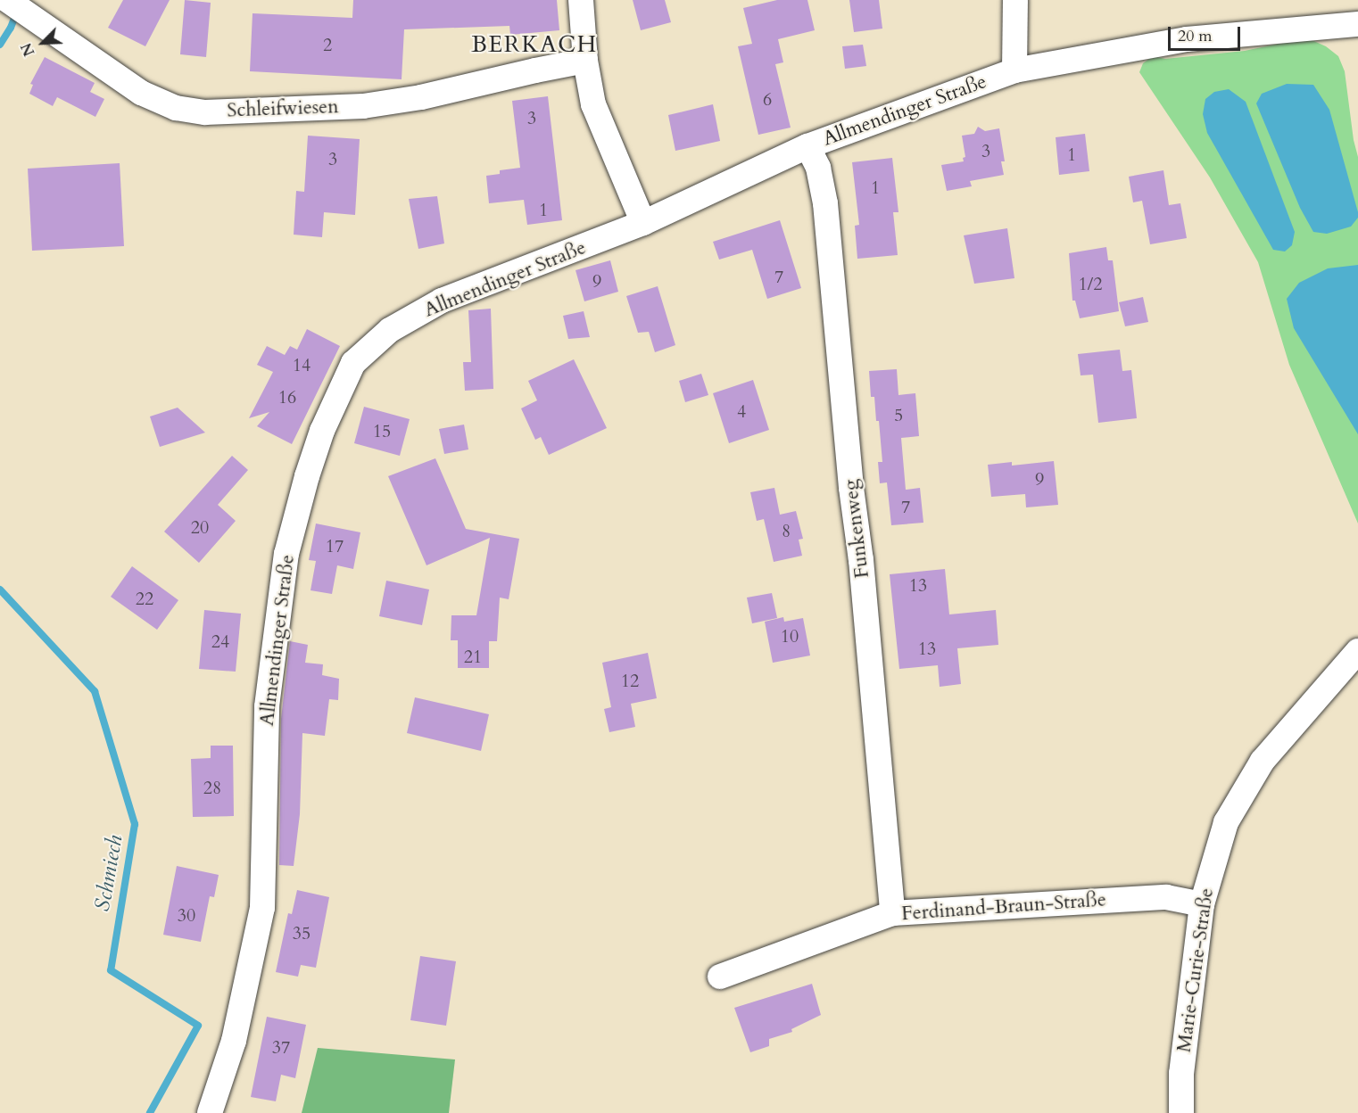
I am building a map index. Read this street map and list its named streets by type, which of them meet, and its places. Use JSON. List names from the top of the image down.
{
  "streets": {
    "street": [
      "Schleifwiesen",
      "Allmendinger Straße",
      "Funkenweg",
      "Ferdinand-Braun-Straße",
      "Marie-Curie-Straße"
    ]
  },
  "crossings": [
    ["Allmendinger Straße", "Funkenweg"],
    ["Funkenweg", "Ferdinand-Braun-Straße"],
    ["Ferdinand-Braun-Straße", "Marie-Curie-Straße"]
  ],
  "districts": ["BERKACH"],
  "water": ["Schmiech"],
  "house_numbers": [
    "2",
    "6",
    "3",
    "3",
    "1",
    "3",
    "1",
    "1",
    "7",
    "9",
    "1/2",
    "14",
    "16",
    "4",
    "5",
    "15",
    "9",
    "7",
    "20",
    "8",
    "17",
    "13",
    "22",
    "10",
    "24",
    "13",
    "21",
    "12",
    "28",
    "30",
    "35",
    "37"
  ],
  "scale_bar": "20 m",
  "north": "bottom left"
}
